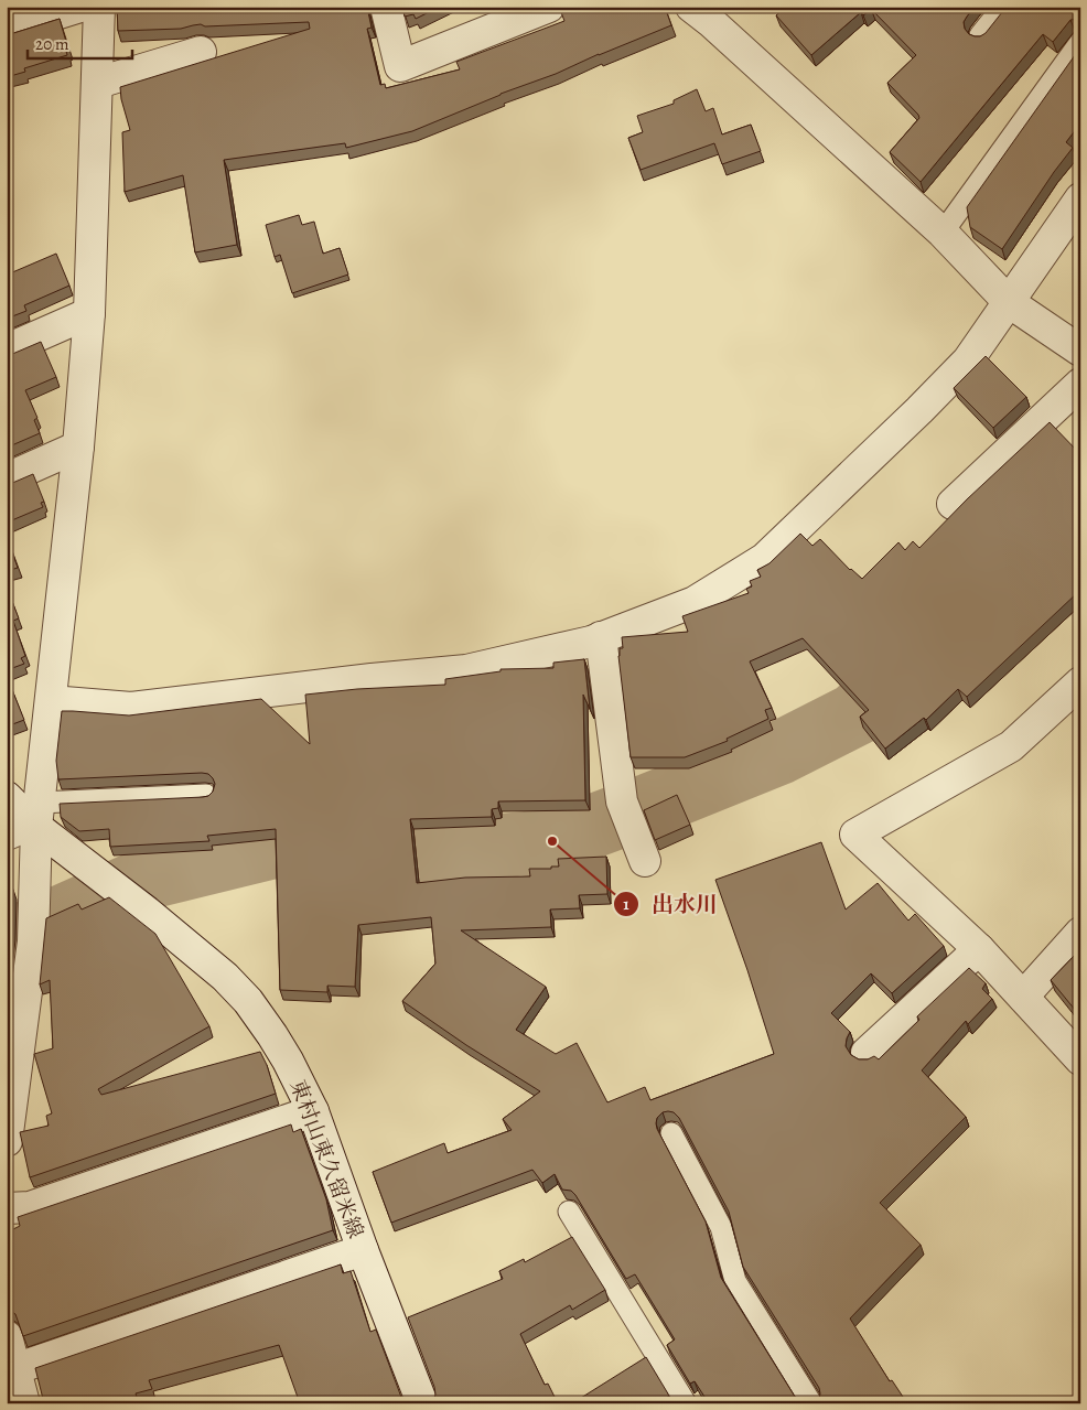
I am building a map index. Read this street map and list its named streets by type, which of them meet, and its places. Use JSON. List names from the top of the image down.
{
  "streets": {
    "street": ["東村山東久留米線"]
  },
  "places": ["出水川"],
  "scale_bar": "20 m"
}
